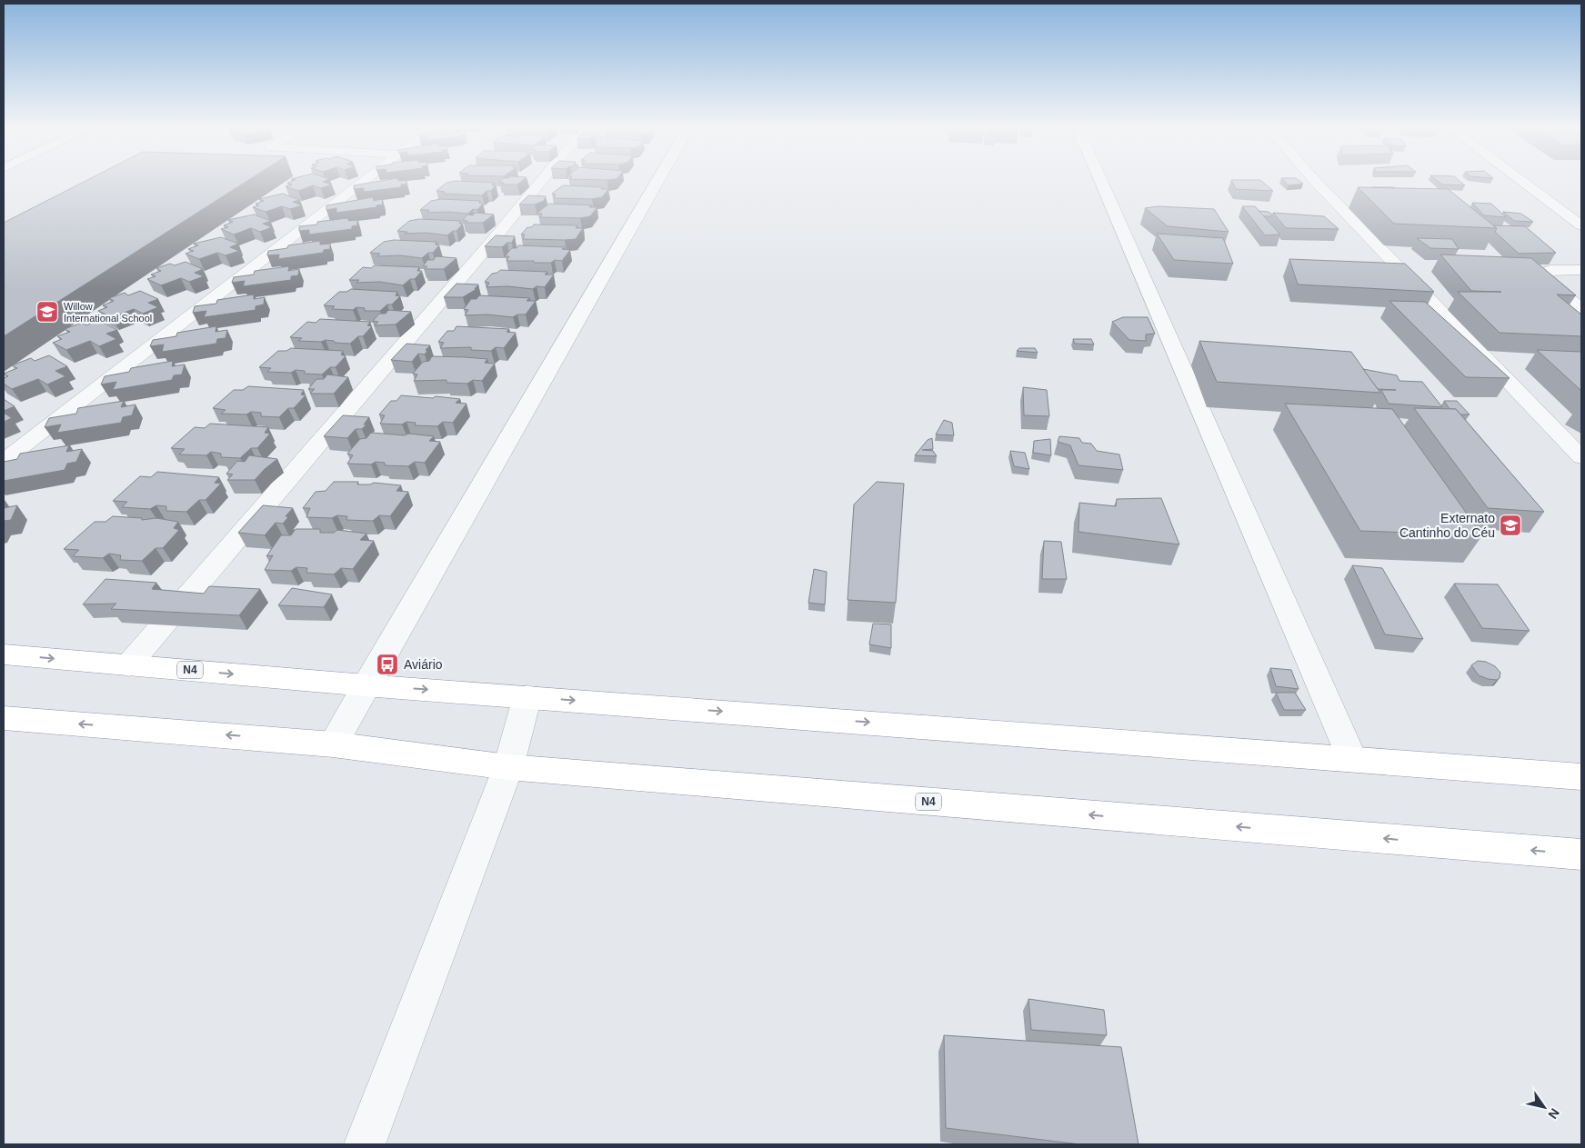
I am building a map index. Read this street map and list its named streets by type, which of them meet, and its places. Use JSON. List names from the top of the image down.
{
  "streets": {
    "highway": ["N4"]
  },
  "places": {
    "school or university": ["Willow International School", "Externato Cantinho do Céu"],
    "bus stop": ["Aviário"]
  },
  "north": "bottom right"
}
